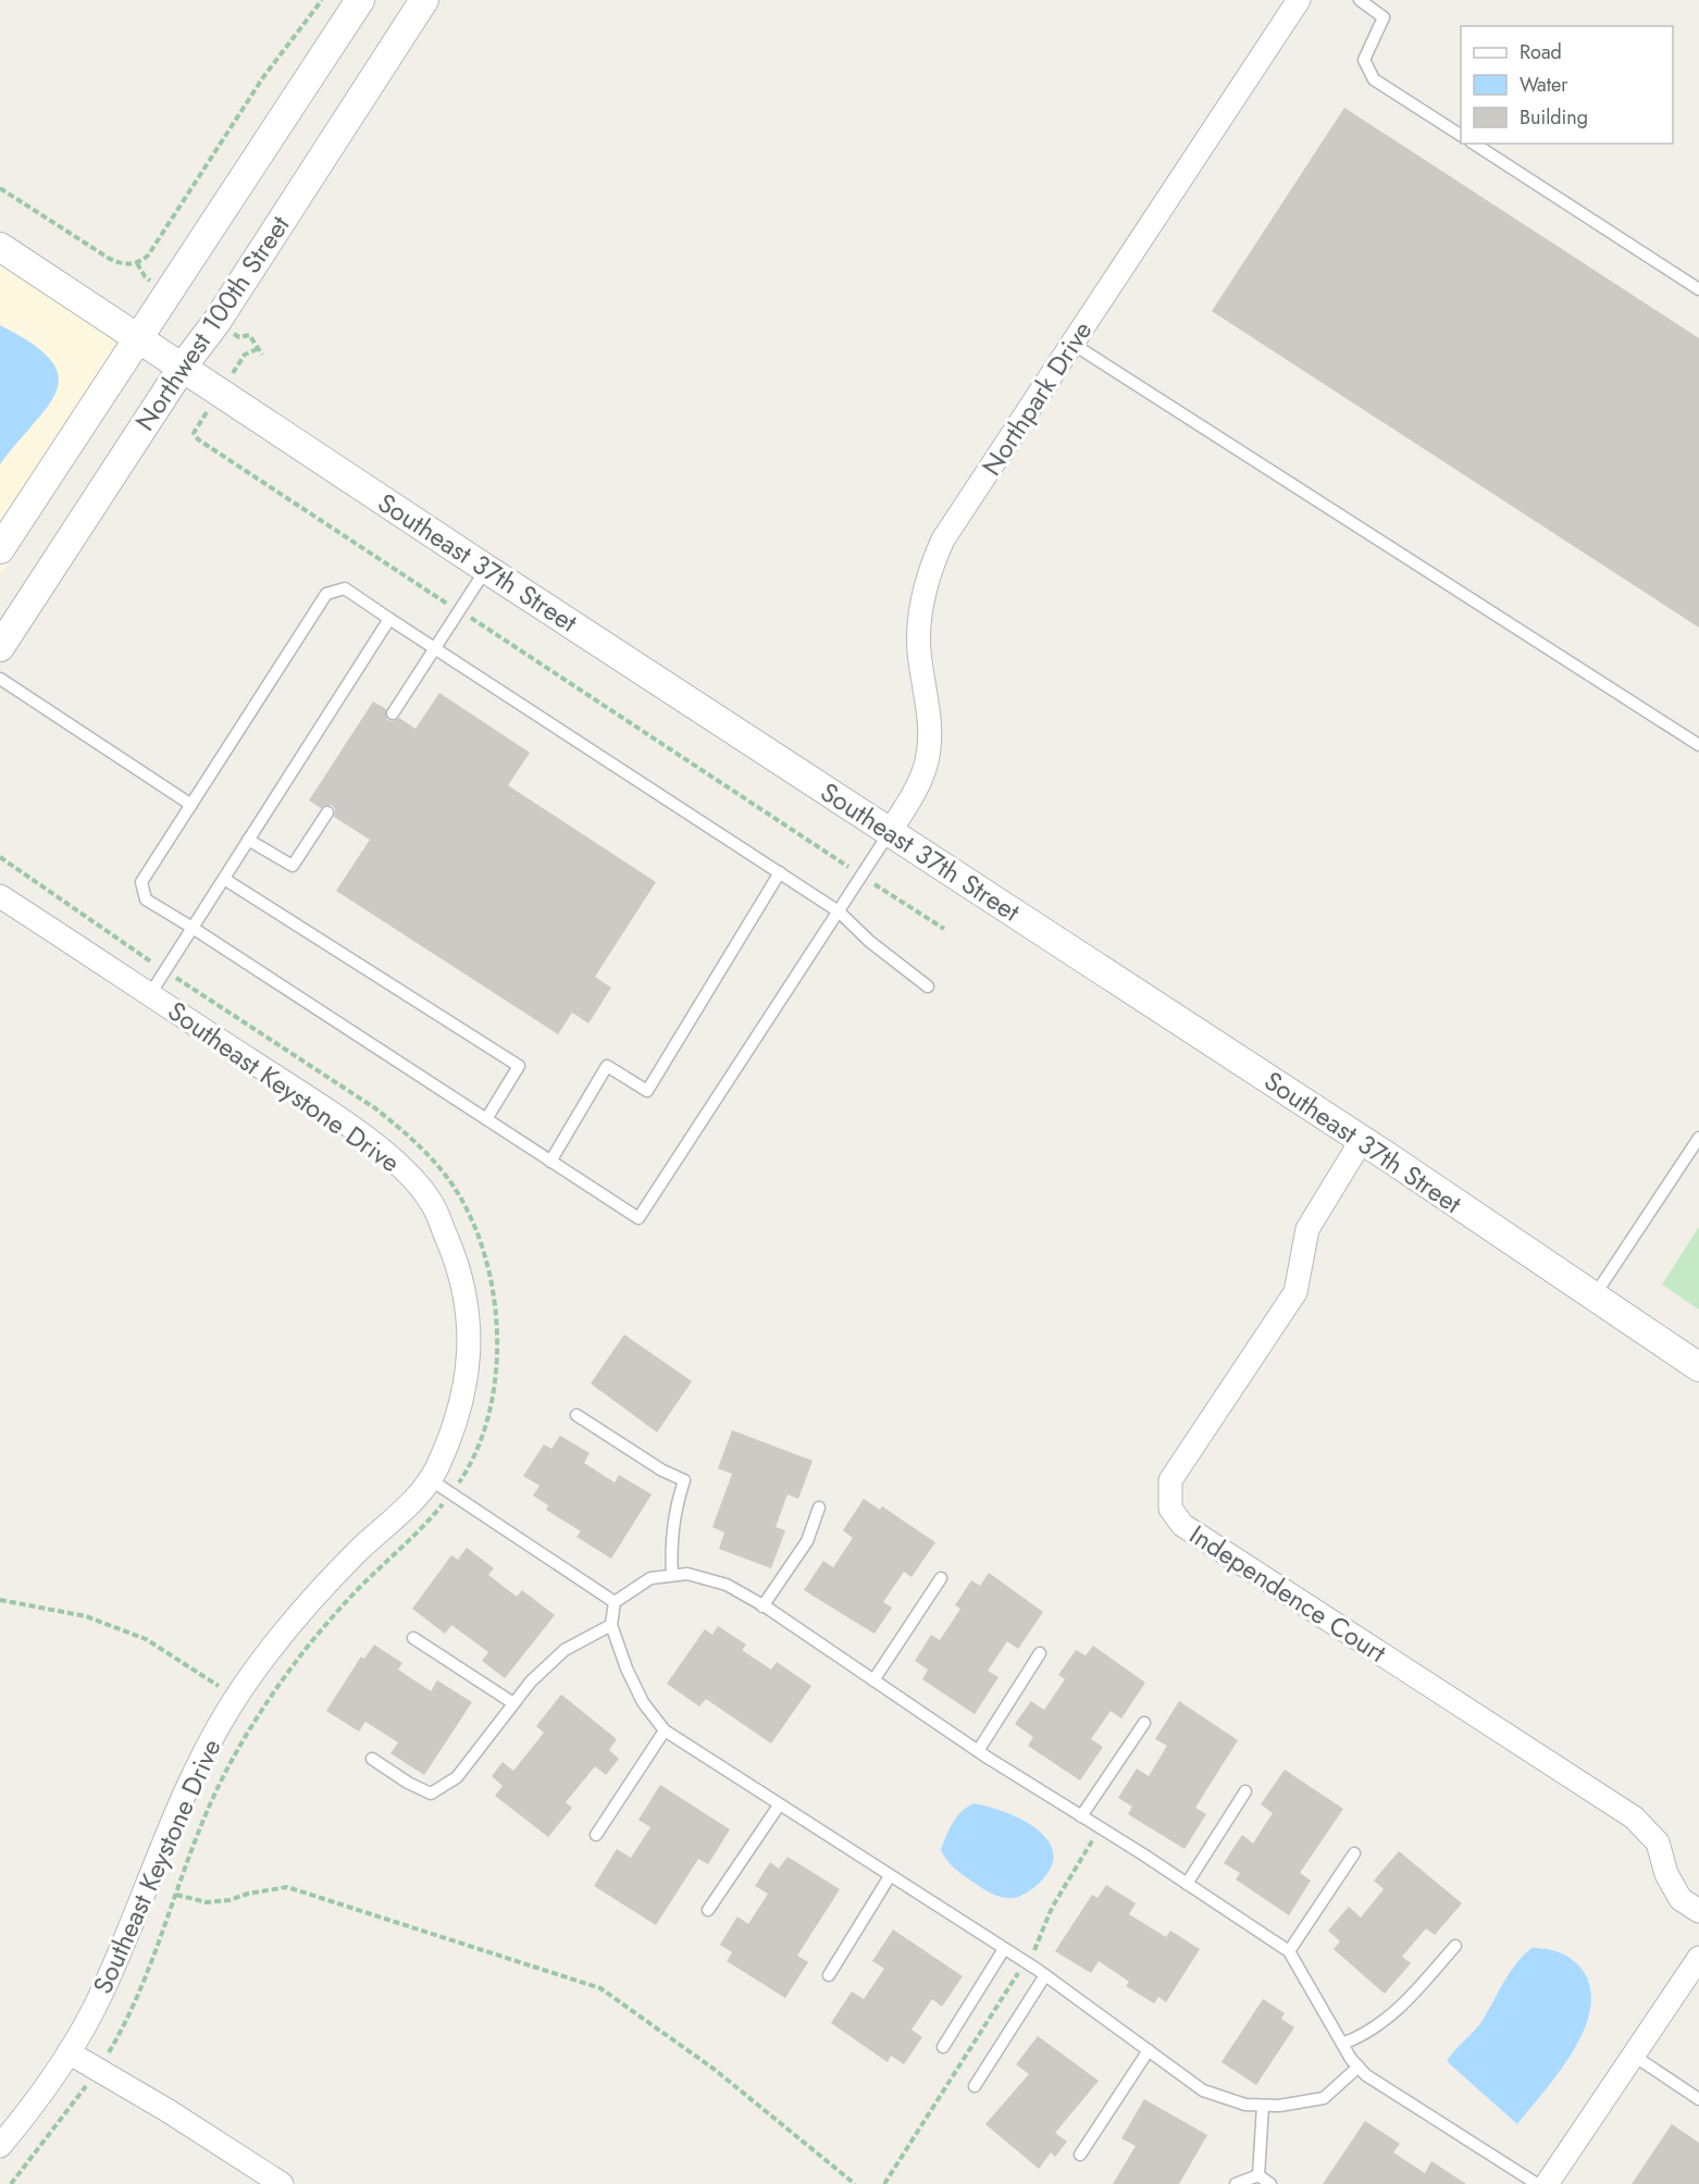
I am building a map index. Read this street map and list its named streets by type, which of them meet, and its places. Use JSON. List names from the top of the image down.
{
  "streets": {
    "street": [
      "Northwest 100th Street",
      "Northpark Drive",
      "Southeast 37th Street",
      "Southeast Keystone Drive",
      "Independence Court"
    ]
  },
  "crossings": [
    ["Northwest 100th Street", "Southeast 37th Street"],
    ["Northpark Drive", "Southeast 37th Street"],
    ["Southeast 37th Street", "Independence Court"]
  ],
  "legend": ["Road", "Water", "Building"]
}
